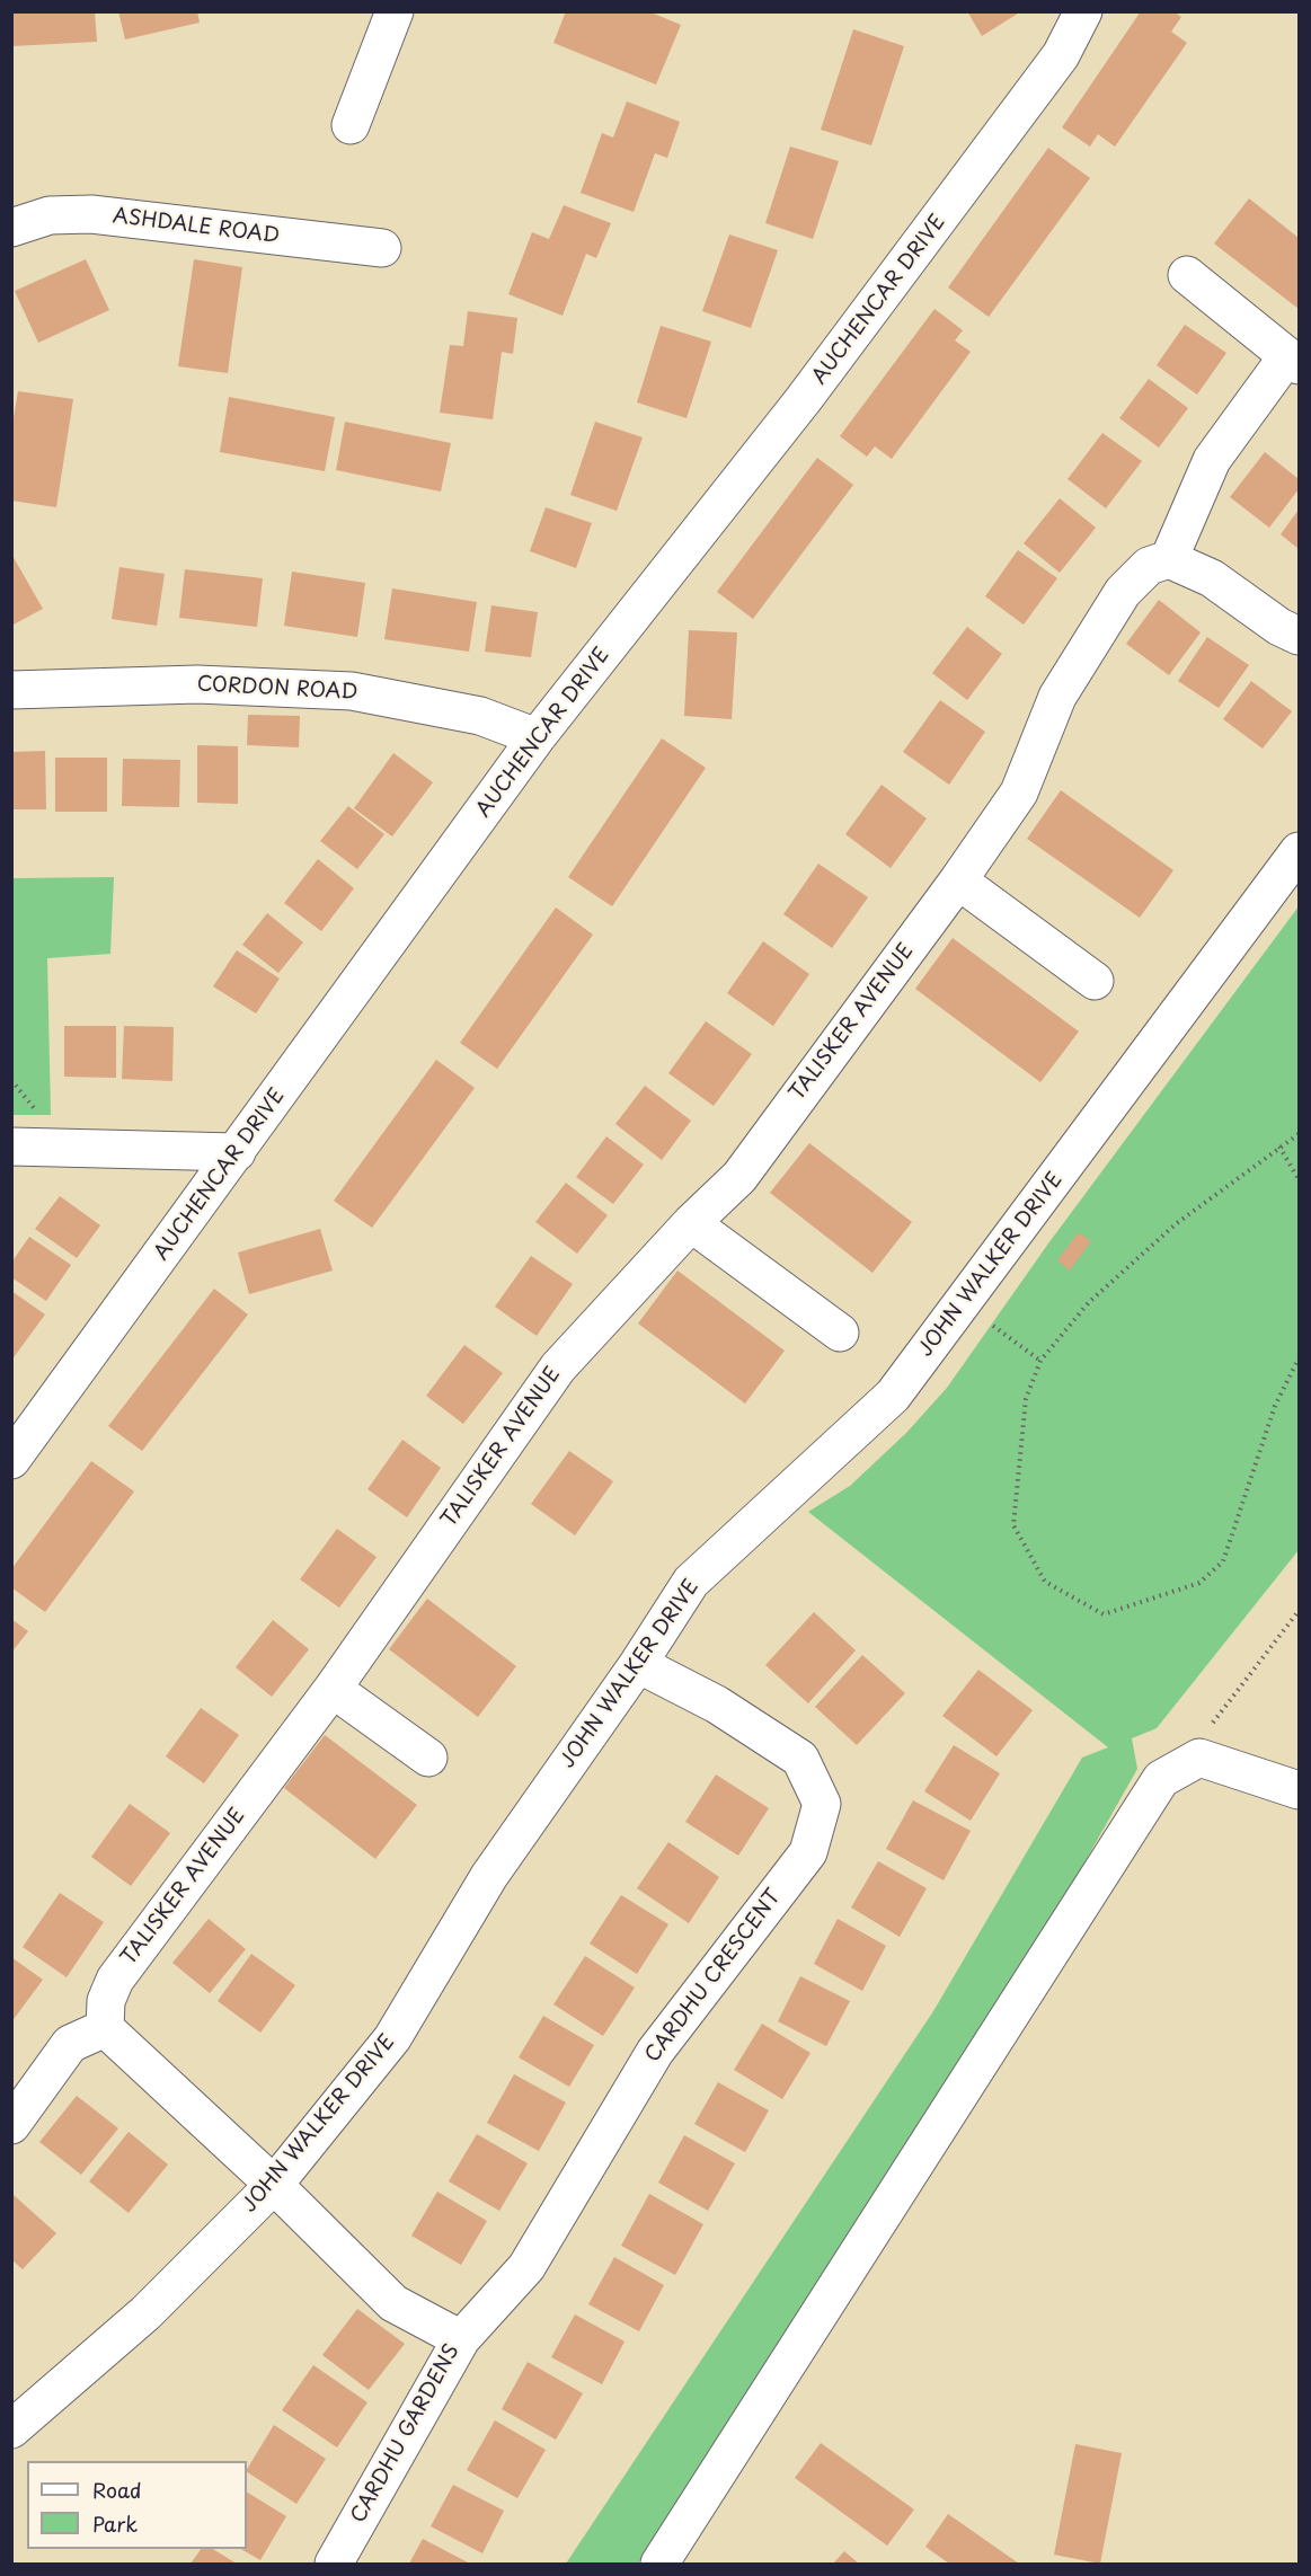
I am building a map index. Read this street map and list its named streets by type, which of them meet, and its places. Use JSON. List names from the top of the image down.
{
  "streets": {
    "street": [
      "ASHDALE ROAD",
      "AUCHENCAR DRIVE",
      "CORDON ROAD",
      "TALISKER AVENUE",
      "JOHN WALKER DRIVE",
      "CARDHU CRESCENT",
      "CARDHU GARDENS"
    ]
  },
  "crossings": [
    ["AUCHENCAR DRIVE", "CORDON ROAD"],
    ["TALISKER AVENUE", "CARDHU GARDENS"],
    ["JOHN WALKER DRIVE", "CARDHU CRESCENT"],
    ["JOHN WALKER DRIVE", "CARDHU GARDENS"],
    ["CARDHU CRESCENT", "CARDHU GARDENS"]
  ],
  "legend": ["Road", "Park"]
}
